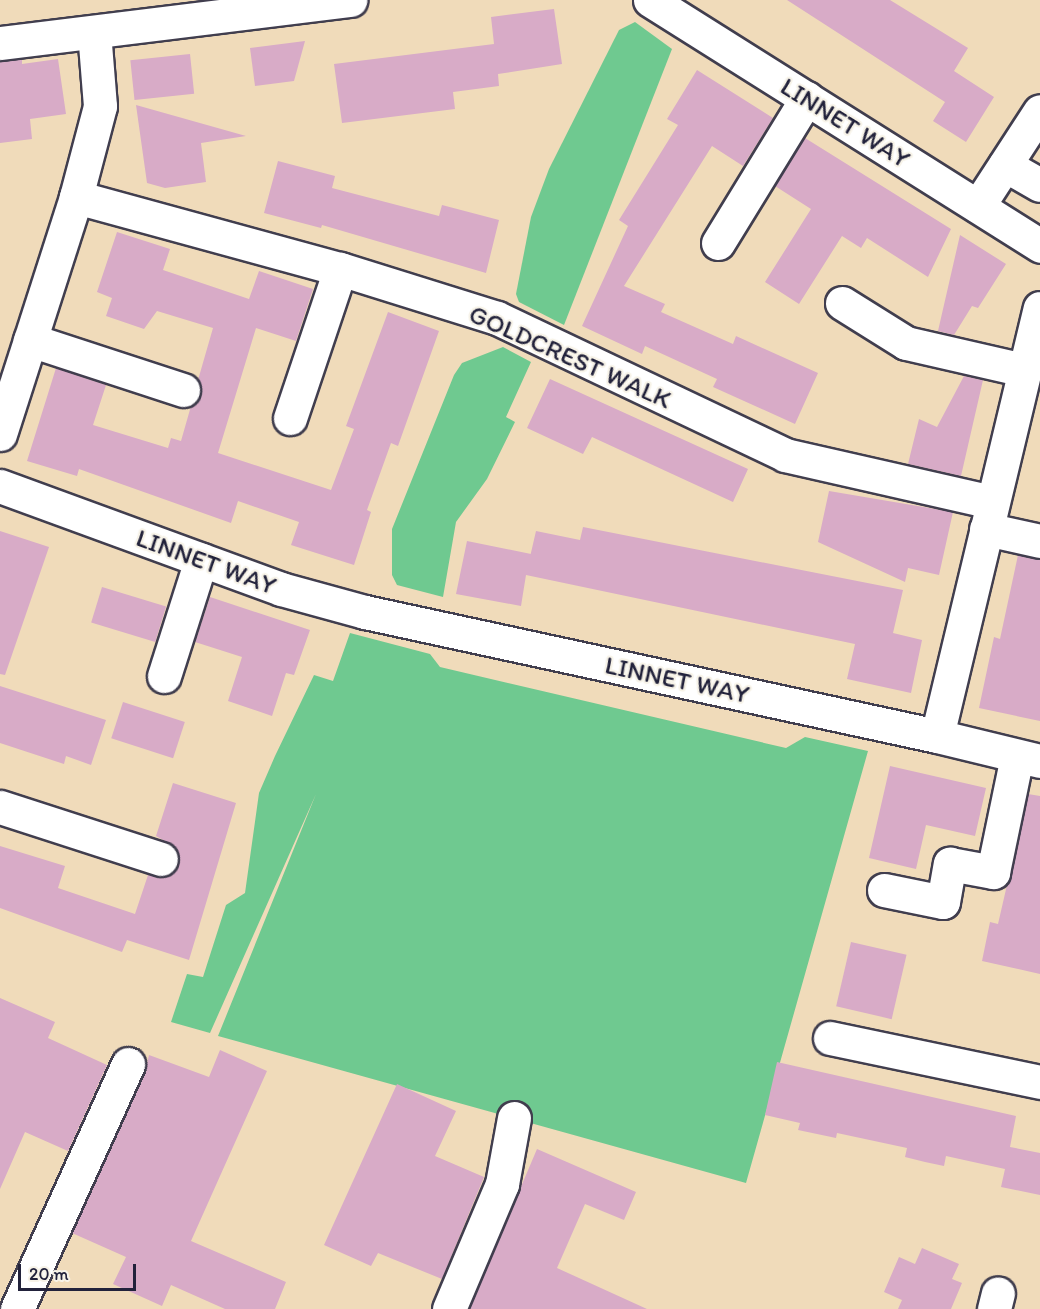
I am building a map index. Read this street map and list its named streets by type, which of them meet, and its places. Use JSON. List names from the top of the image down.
{
  "streets": {
    "street": ["LINNET WAY", "GOLDCREST WALK"]
  },
  "scale_bar": "20 m"
}
